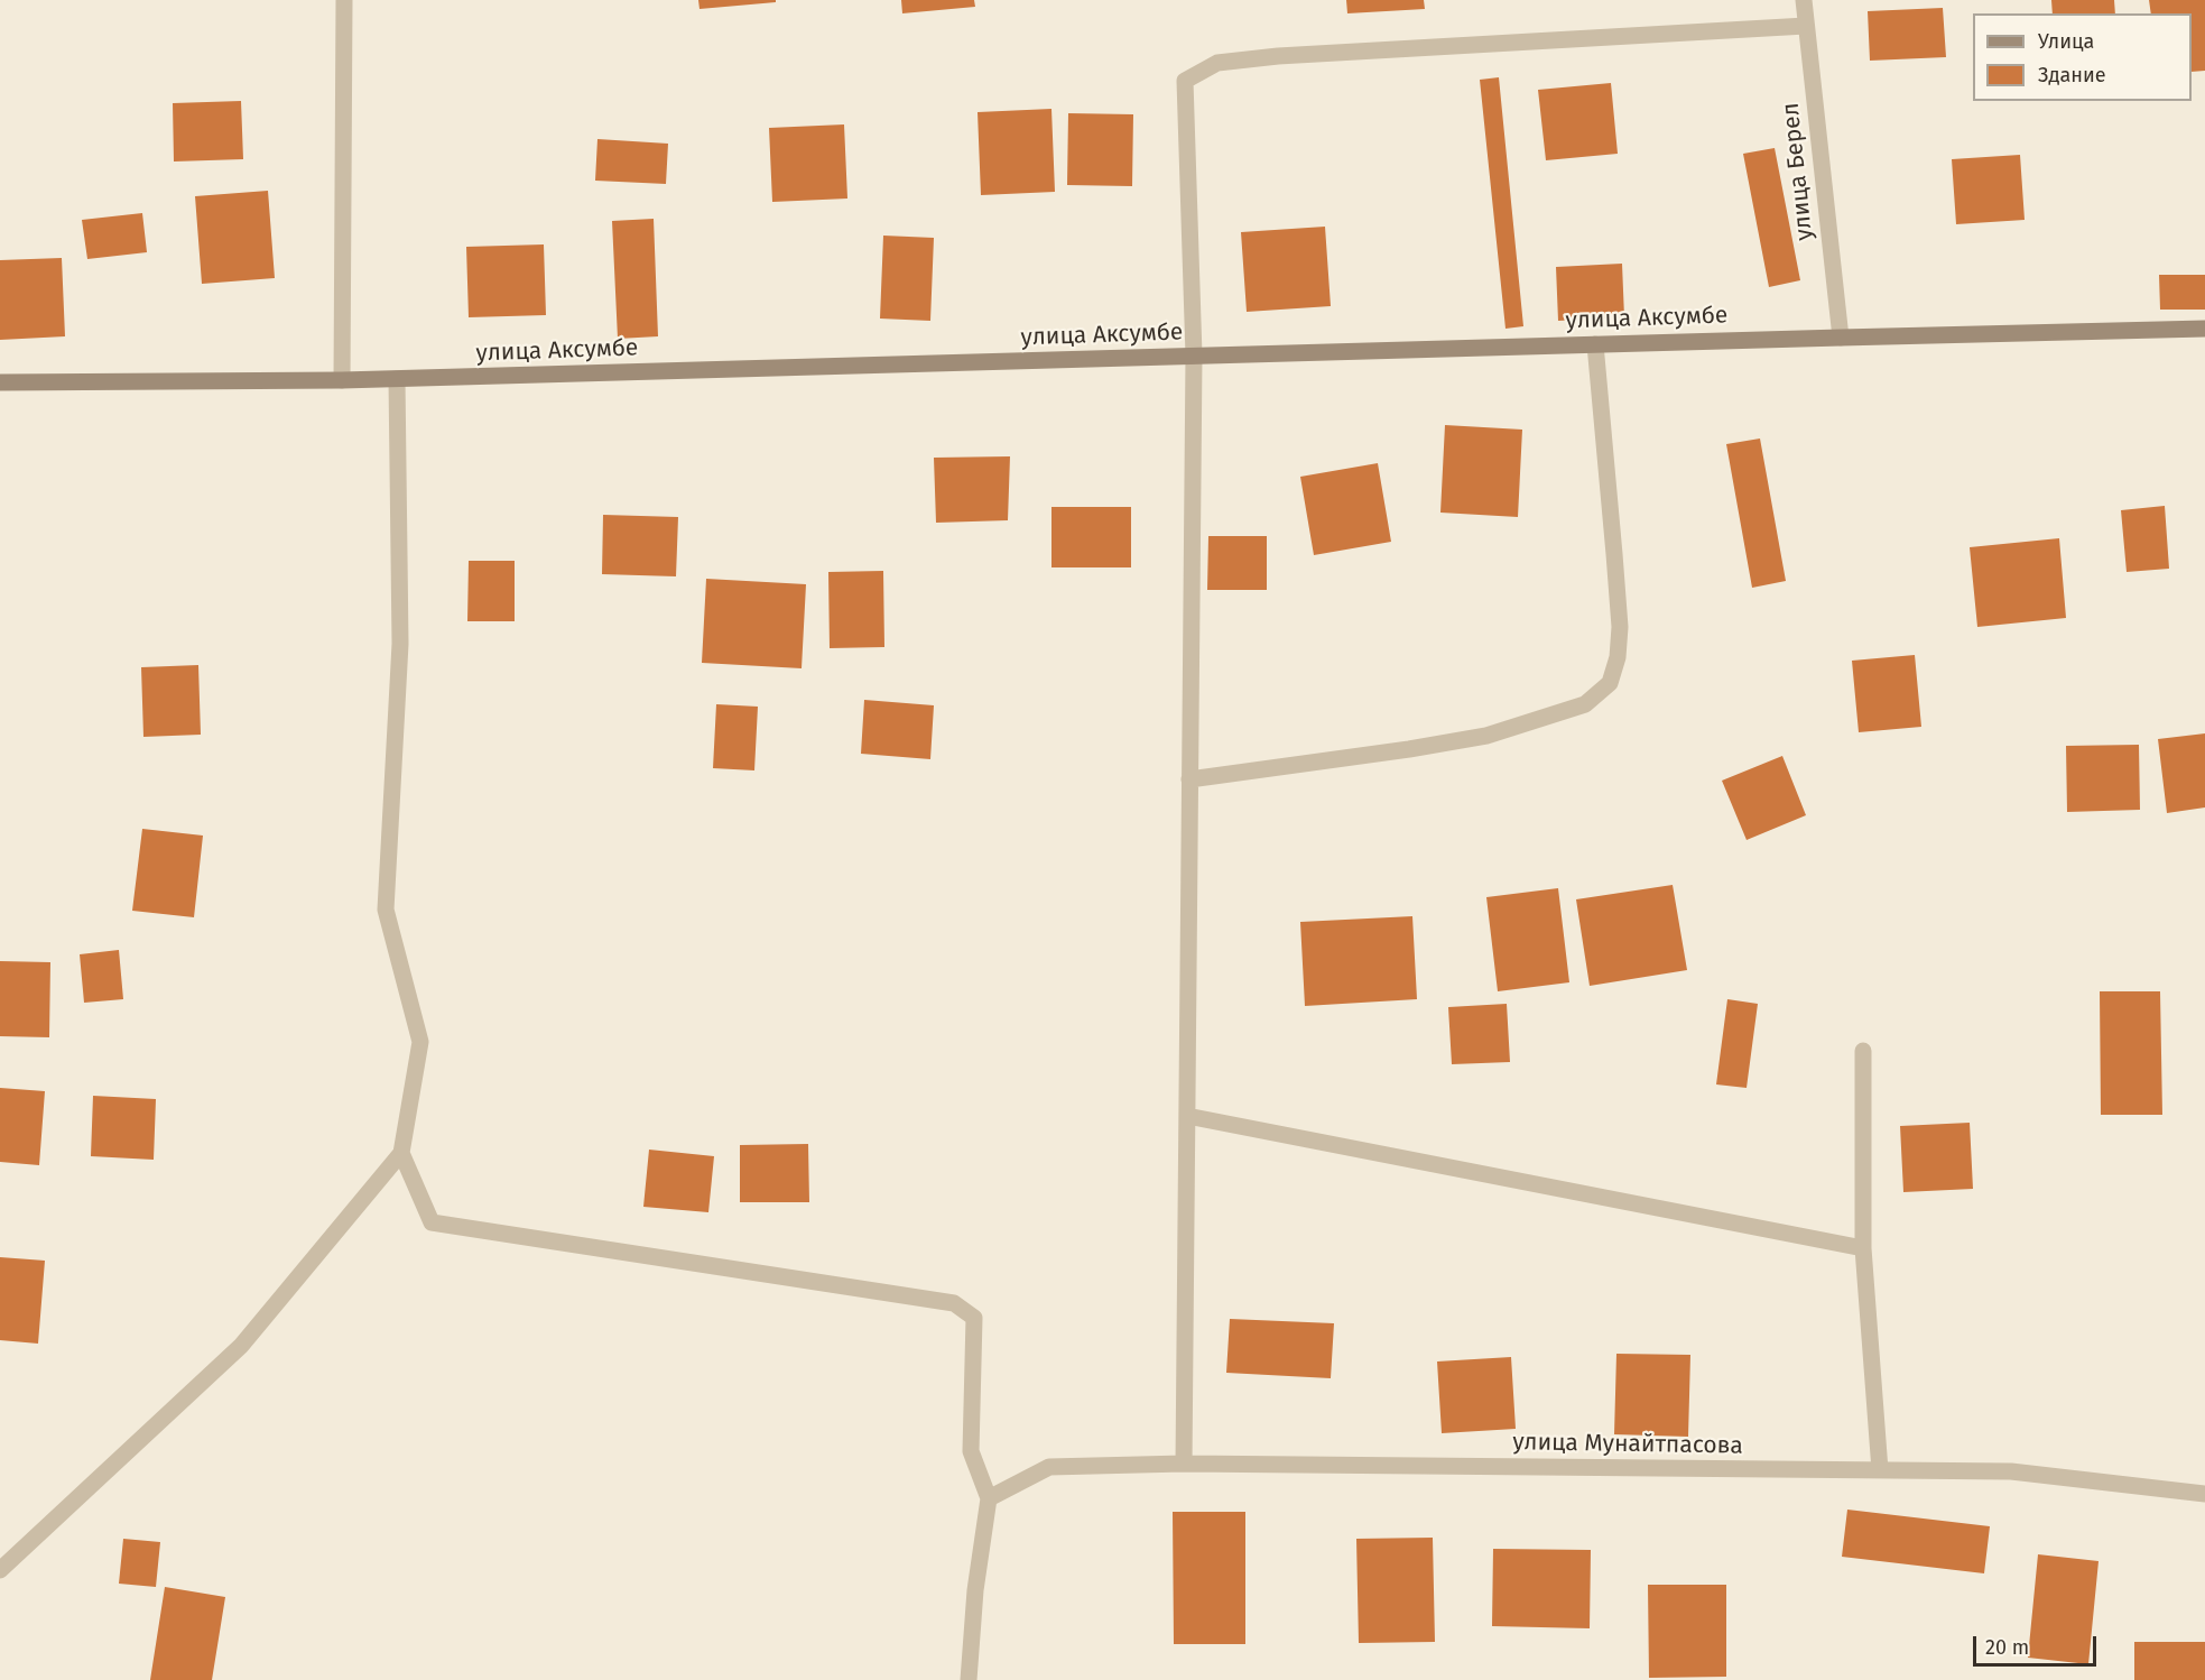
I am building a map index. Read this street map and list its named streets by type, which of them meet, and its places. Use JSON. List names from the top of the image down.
{
  "streets": {
    "main road": ["улица Аксумбе"],
    "street": ["улица Берел", "улица Мунайтпасова"]
  },
  "crossings": [
    ["улица Берел", "улица Аксумбе"]
  ],
  "legend": ["Улица", "Здание"],
  "scale_bar": "20 m"
}
